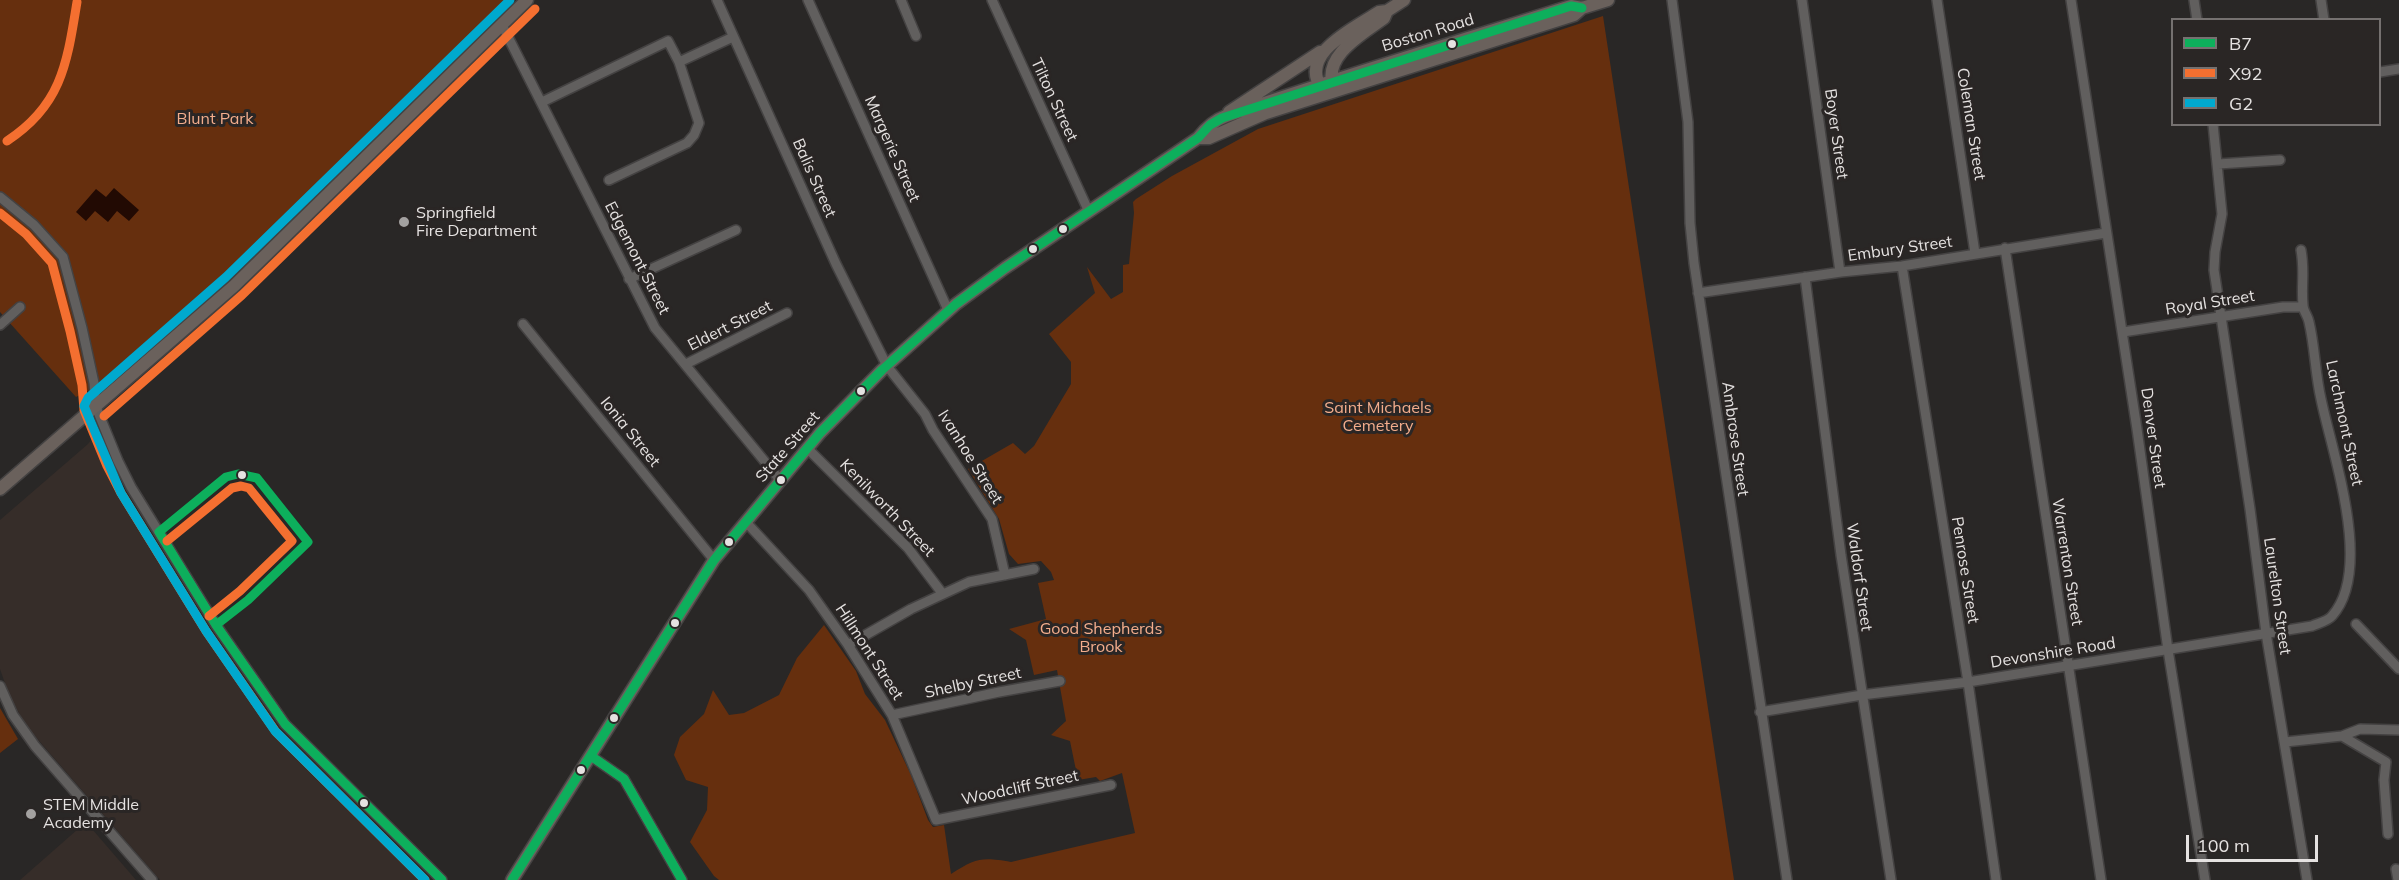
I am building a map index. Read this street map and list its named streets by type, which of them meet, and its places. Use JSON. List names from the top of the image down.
{
  "streets": {
    "main road": ["Boston Road", "State Street"],
    "street": [
      "Tilton Street",
      "Coleman Street",
      "Boyer Street",
      "Margerie Street",
      "Balis Street",
      "Embury Street",
      "Edgemont Street",
      "Royal Street",
      "Eldert Street",
      "Larchmont Street",
      "Ionia Street",
      "Denver Street",
      "Ambrose Street",
      "Ivanhoe Street",
      "Kenilworth Street",
      "Warrenton Street",
      "Penrose Street",
      "Waldorf Street",
      "Laurelton Street",
      "Hillmont Street",
      "Devonshire Road",
      "Shelby Street",
      "Woodcliff Street"
    ]
  },
  "crossings": [
    ["Boston Road", "State Street"],
    ["Tilton Street", "State Street"],
    ["Coleman Street", "Embury Street"],
    ["Boyer Street", "Embury Street"],
    ["Margerie Street", "State Street"],
    ["Balis Street", "State Street"],
    ["Balis Street", "Ivanhoe Street"],
    ["Embury Street", "Denver Street"],
    ["Embury Street", "Ambrose Street"],
    ["Embury Street", "Warrenton Street"],
    ["Embury Street", "Penrose Street"],
    ["Embury Street", "Waldorf Street"],
    ["Edgemont Street", "Eldert Street"],
    ["Edgemont Street", "State Street"],
    ["Royal Street", "Larchmont Street"],
    ["Royal Street", "Denver Street"],
    ["Royal Street", "Laurelton Street"],
    ["Larchmont Street", "Devonshire Road"],
    ["Ionia Street", "State Street"],
    ["Denver Street", "Devonshire Road"],
    ["Ambrose Street", "Devonshire Road"],
    ["State Street", "Ivanhoe Street"],
    ["State Street", "Kenilworth Street"],
    ["State Street", "Hillmont Street"],
    ["Warrenton Street", "Devonshire Road"],
    ["Penrose Street", "Devonshire Road"],
    ["Waldorf Street", "Devonshire Road"],
    ["Laurelton Street", "Devonshire Road"],
    ["Hillmont Street", "Shelby Street"],
    ["Hillmont Street", "Woodcliff Street"]
  ],
  "parks": ["Blunt Park", "Saint Michaels Cemetery", "Good Shepherds Brook"],
  "places": ["Springfield Fire Department", "STEM Middle Academy"],
  "lines": ["transit line G2", "transit line X92", "transit line B7"],
  "legend": ["B7", "X92", "G2"],
  "scale_bar": "100 m"
}
